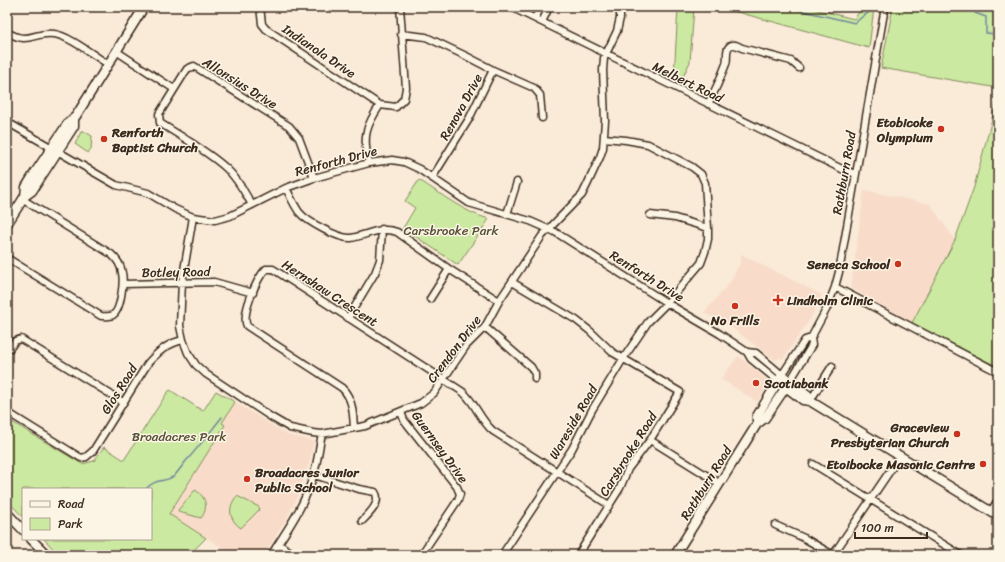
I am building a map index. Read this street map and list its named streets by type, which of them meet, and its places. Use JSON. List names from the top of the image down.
{
  "streets": {
    "main road": ["Renforth Drive", "Rathburn Road"],
    "street": [
      "Indianola Drive",
      "Melbert Road",
      "Allonsius Drive",
      "Renova Drive",
      "Botley Road",
      "Hernshaw Crescent",
      "Crendon Drive",
      "Glos Road",
      "Wareside Road",
      "Guernsey Drive",
      "Carsbrooke Road"
    ]
  },
  "crossings": [
    ["Melbert Road", "Rathburn Road"],
    ["Melbert Road", "Crendon Drive"],
    ["Allonsius Drive", "Renforth Drive"],
    ["Renova Drive", "Renforth Drive"],
    ["Renforth Drive", "Rathburn Road"],
    ["Renforth Drive", "Crendon Drive"],
    ["Renforth Drive", "Wareside Road"],
    ["Botley Road", "Hernshaw Crescent"],
    ["Botley Road", "Crendon Drive"],
    ["Hernshaw Crescent", "Crendon Drive"],
    ["Hernshaw Crescent", "Wareside Road"],
    ["Hernshaw Crescent", "Carsbrooke Road"],
    ["Crendon Drive", "Glos Road"],
    ["Crendon Drive", "Wareside Road"],
    ["Crendon Drive", "Guernsey Drive"],
    ["Crendon Drive", "Carsbrooke Road"],
    ["Wareside Road", "Carsbrooke Road"]
  ],
  "parks": ["Carsbrooke Park", "Broadacres Park"],
  "places": {
    "other": [
      "Etobicoke Olympium",
      "Renforth Baptist Church",
      "Seneca School",
      "No Frills",
      "Scotiabank",
      "Graceview Presbyterian Church",
      "Etoibocke Masonic Centre",
      "Broadacres Junior Public School"
    ],
    "health": ["Lindholm Clinic"]
  },
  "legend": ["Road", "Park"],
  "scale_bar": "100 m"
}
